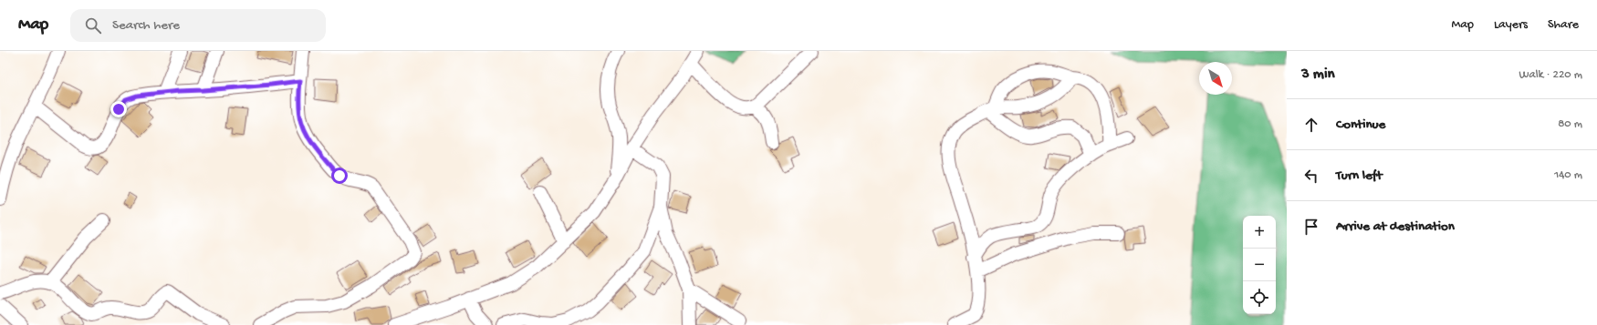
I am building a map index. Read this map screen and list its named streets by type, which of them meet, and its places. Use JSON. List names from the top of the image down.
{
  "north": "bottom right",
  "page": {
    "header": "Map",
    "search": "Search here",
    "nav": ["Map", "Layers", "Share"],
    "heading": ["3 min", "Walk · 220 m"],
    "list": [
      ["Continue", "80 m"],
      ["Turn left", "140 m"],
      "Arrive at destination"
    ],
    "map_buttons": ["+", "−"]
  }
}
